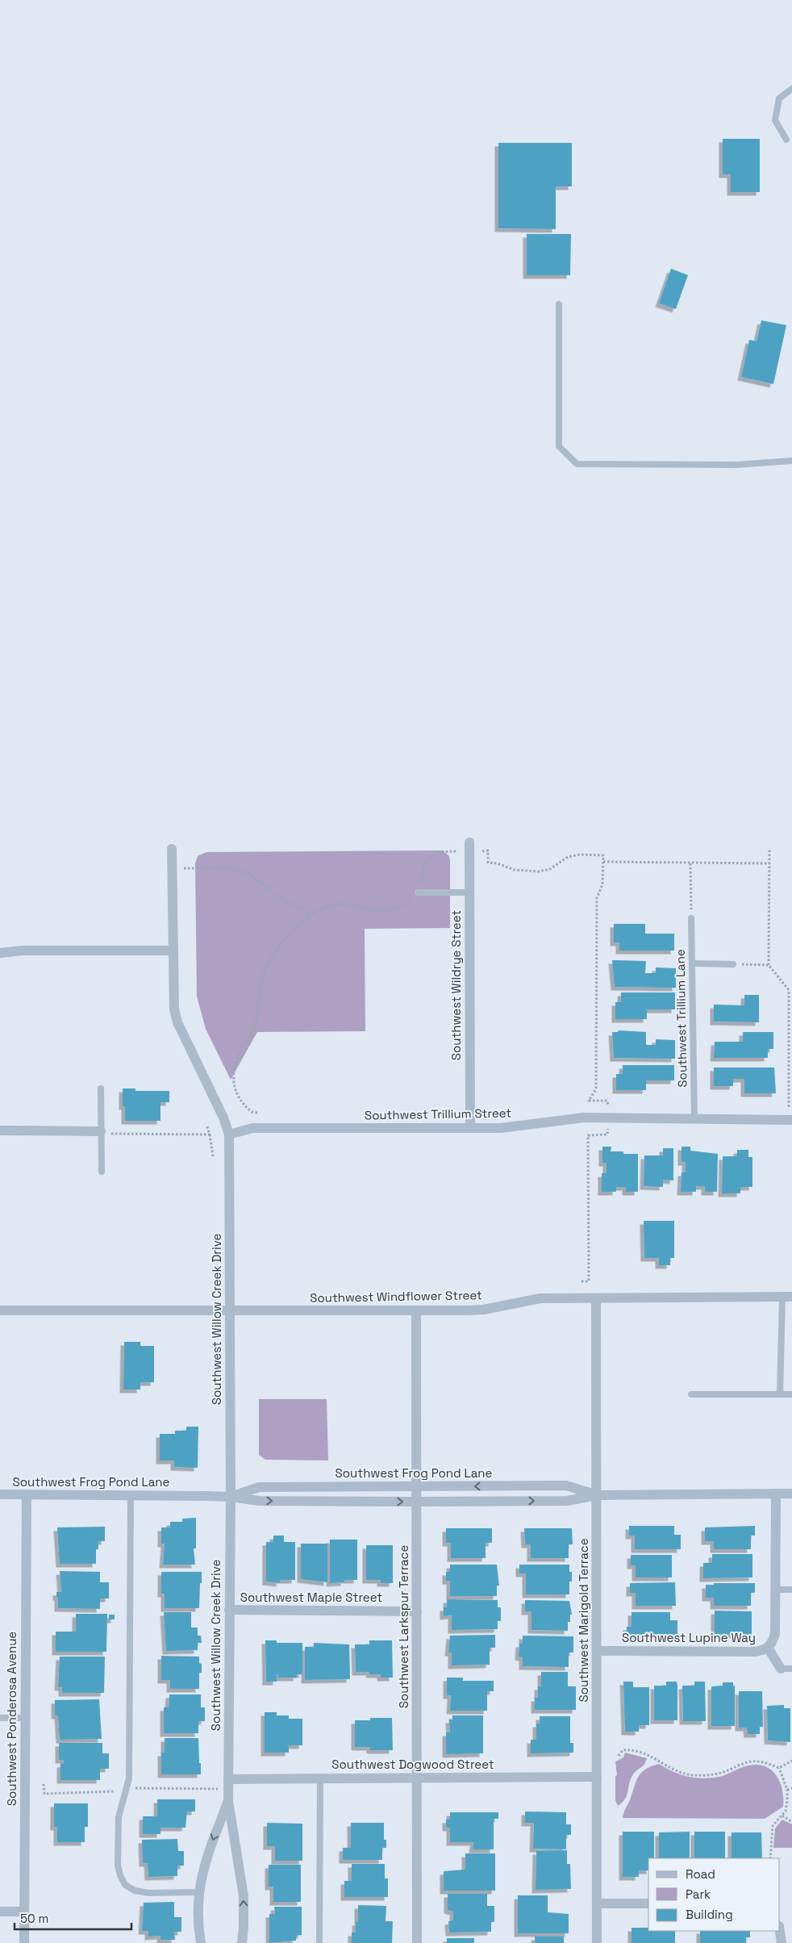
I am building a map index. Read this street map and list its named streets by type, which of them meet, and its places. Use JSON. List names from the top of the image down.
{
  "streets": {
    "street": [
      "Southwest Wildrye Street",
      "Southwest Trillium Street",
      "Southwest Windflower Street",
      "Southwest Willow Creek Drive",
      "Southwest Frog Pond Lane",
      "Southwest Maple Street",
      "Southwest Marigold Terrace",
      "Southwest Larkspur Terrace",
      "Southwest Lupine Way",
      "Southwest Ponderosa Avenue",
      "Southwest Dogwood Street"
    ],
    "lane": ["Southwest Trillium Lane"]
  },
  "crossings": [
    ["Southwest Wildrye Street", "Southwest Trillium Street"],
    ["Southwest Trillium Lane", "Southwest Trillium Street"],
    ["Southwest Trillium Street", "Southwest Willow Creek Drive"],
    ["Southwest Windflower Street", "Southwest Willow Creek Drive"],
    ["Southwest Windflower Street", "Southwest Marigold Terrace"],
    ["Southwest Windflower Street", "Southwest Larkspur Terrace"],
    ["Southwest Willow Creek Drive", "Southwest Frog Pond Lane"],
    ["Southwest Willow Creek Drive", "Southwest Maple Street"],
    ["Southwest Willow Creek Drive", "Southwest Dogwood Street"],
    ["Southwest Frog Pond Lane", "Southwest Marigold Terrace"],
    ["Southwest Frog Pond Lane", "Southwest Larkspur Terrace"],
    ["Southwest Frog Pond Lane", "Southwest Lupine Way"],
    ["Southwest Frog Pond Lane", "Southwest Ponderosa Avenue"],
    ["Southwest Maple Street", "Southwest Larkspur Terrace"],
    ["Southwest Marigold Terrace", "Southwest Lupine Way"],
    ["Southwest Marigold Terrace", "Southwest Dogwood Street"],
    ["Southwest Larkspur Terrace", "Southwest Dogwood Street"]
  ],
  "legend": ["Road", "Park", "Building"],
  "scale_bar": "50 m"
}
